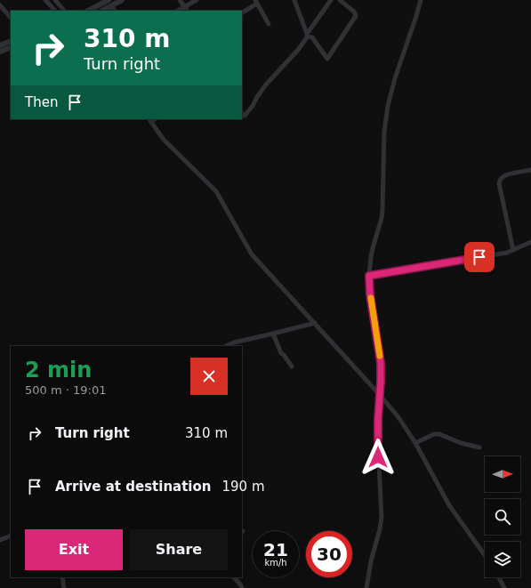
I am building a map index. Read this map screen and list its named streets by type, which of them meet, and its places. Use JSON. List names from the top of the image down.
{
  "north": "right",
  "page": {
    "turn": ["310 m", "Turn right"],
    "then": "Then",
    "heading": ["2 min", "500 m · 19:01"],
    "list": [
      {
        "name": "Turn right",
        "value": "310 m"
      },
      {
        "name": "Arrive at destination",
        "value": "190 m"
      }
    ],
    "buttons": ["Exit", "Share"],
    "speed": "21 km/h",
    "limit": "30"
  }
}
